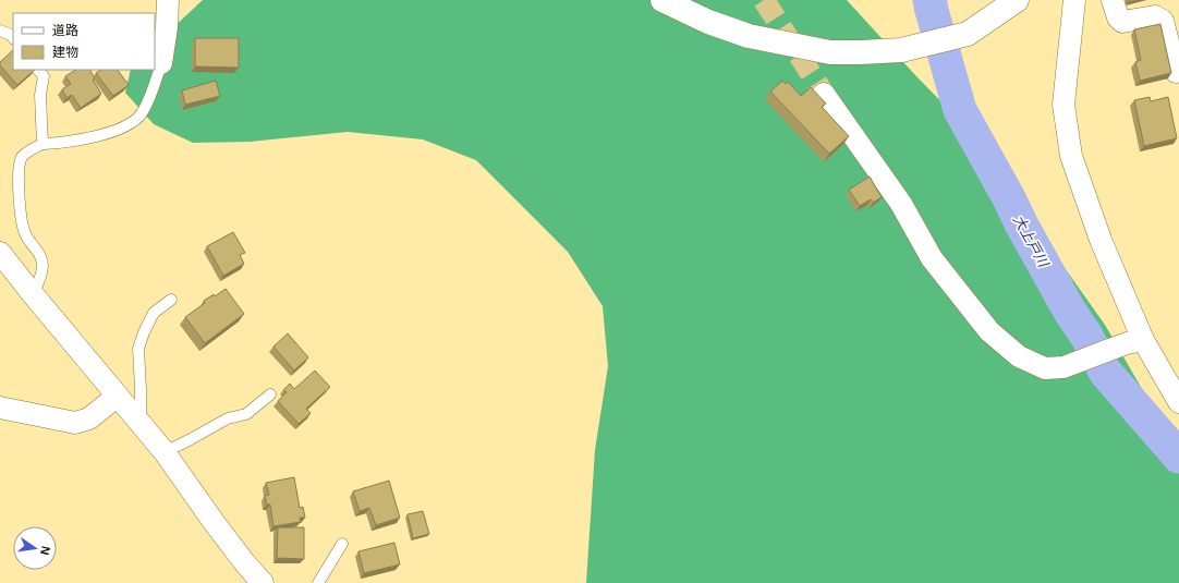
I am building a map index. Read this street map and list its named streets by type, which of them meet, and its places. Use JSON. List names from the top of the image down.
{
  "water": ["大上戸川"],
  "legend": ["道路", "建物"],
  "north": "right"
}
